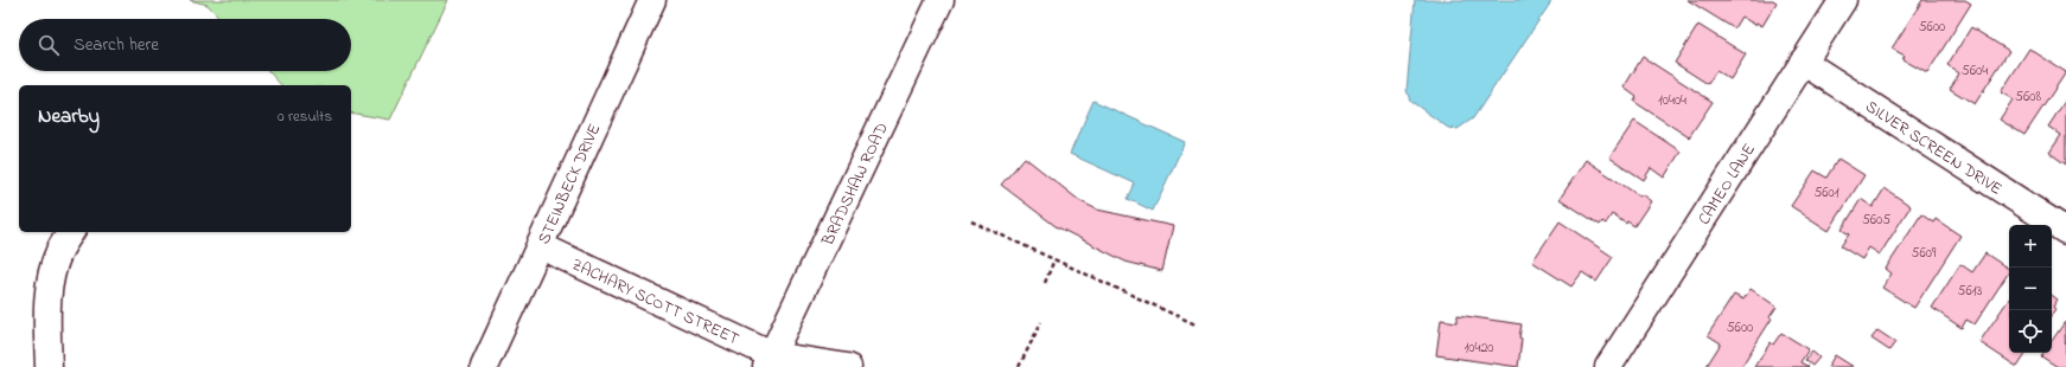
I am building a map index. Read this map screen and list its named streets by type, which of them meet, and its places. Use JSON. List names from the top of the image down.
{
  "streets": {
    "street": [
      "SILVER SCREEN DRIVE",
      "STEINBECK DRIVE",
      "BRADSHAW ROAD",
      "CAMEO LANE",
      "ZACHARY SCOTT STREET"
    ]
  },
  "crossings": [
    ["SILVER SCREEN DRIVE", "CAMEO LANE"],
    ["STEINBECK DRIVE", "ZACHARY SCOTT STREET"],
    ["BRADSHAW ROAD", "ZACHARY SCOTT STREET"]
  ],
  "house_numbers": [
    "5600",
    "5604",
    "5608",
    "10404",
    "5601",
    "5605",
    "5609",
    "5613",
    "5600",
    "10420"
  ],
  "page": {
    "search": "Search here",
    "heading": ["Nearby", "0 results"],
    "map_buttons": ["+", "−"]
  }
}
